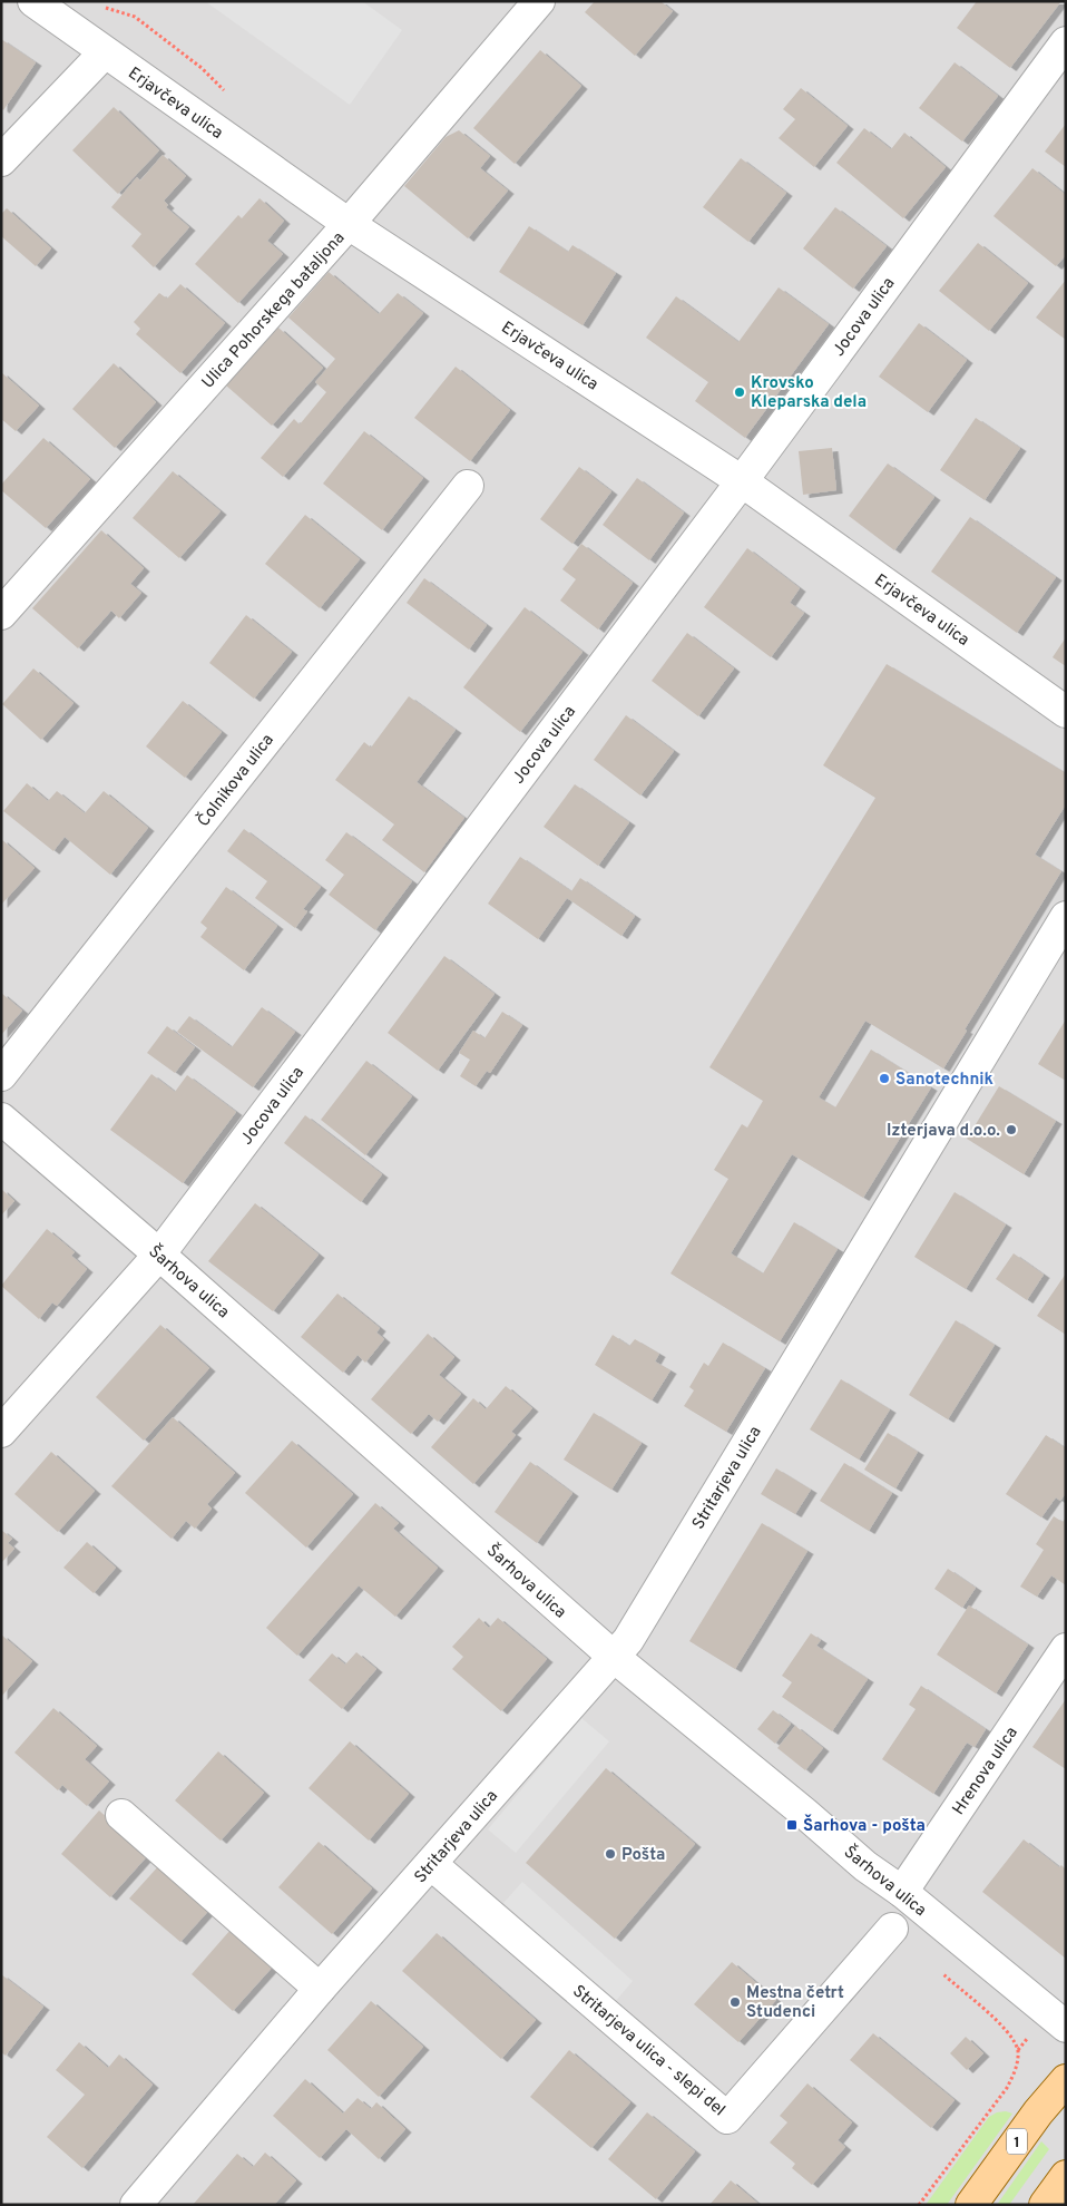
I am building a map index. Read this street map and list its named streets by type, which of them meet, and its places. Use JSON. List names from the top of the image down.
{
  "streets": {
    "main road": ["1"],
    "street": [
      "Erjavčeva ulica",
      "Ulica Pohorskega bataljona",
      "Jocova ulica",
      "Čolnikova ulica",
      "Šarhova ulica",
      "Stritarjeva ulica",
      "Hrenova ulica",
      "Stritarjeva ulica - slepi del"
    ]
  },
  "crossings": [
    ["Erjavčeva ulica", "Ulica Pohorskega bataljona"],
    ["Erjavčeva ulica", "Jocova ulica"],
    ["Jocova ulica", "Šarhova ulica"],
    ["Šarhova ulica", "Stritarjeva ulica"],
    ["Šarhova ulica", "Hrenova ulica"],
    ["Stritarjeva ulica", "Stritarjeva ulica - slepi del"]
  ],
  "places": {
    "other": [
      "Krovsko Kleparska dela",
      "Sanotechnik",
      "Izterjava d.o.o.",
      "Pošta",
      "Mestna četrt Studenci"
    ],
    "transit": ["Šarhova - pošta"]
  }
}
